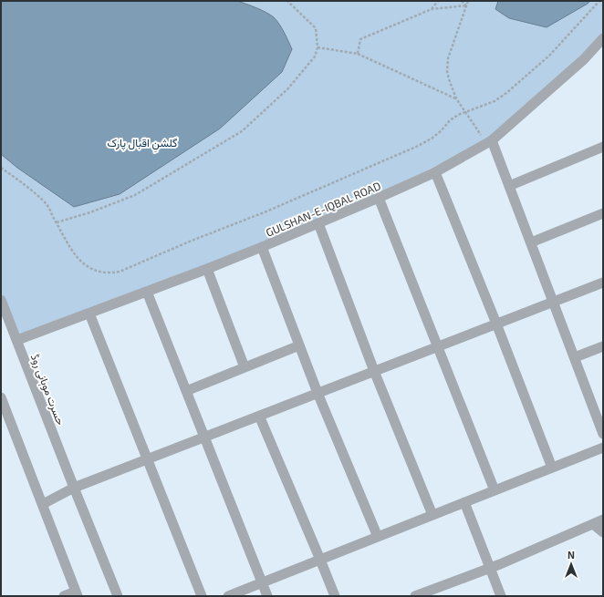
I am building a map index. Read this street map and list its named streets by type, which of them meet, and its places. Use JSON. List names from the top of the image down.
{
  "streets": {
    "street": ["GULSHAN-E-IQBAL ROAD", "حسرت موہانی روڈ"]
  },
  "crossings": [
    ["GULSHAN-E-IQBAL ROAD", "حسرت موہانی روڈ"]
  ],
  "parks": ["گلشنِ اقبال پارک"],
  "north": "top"
}
